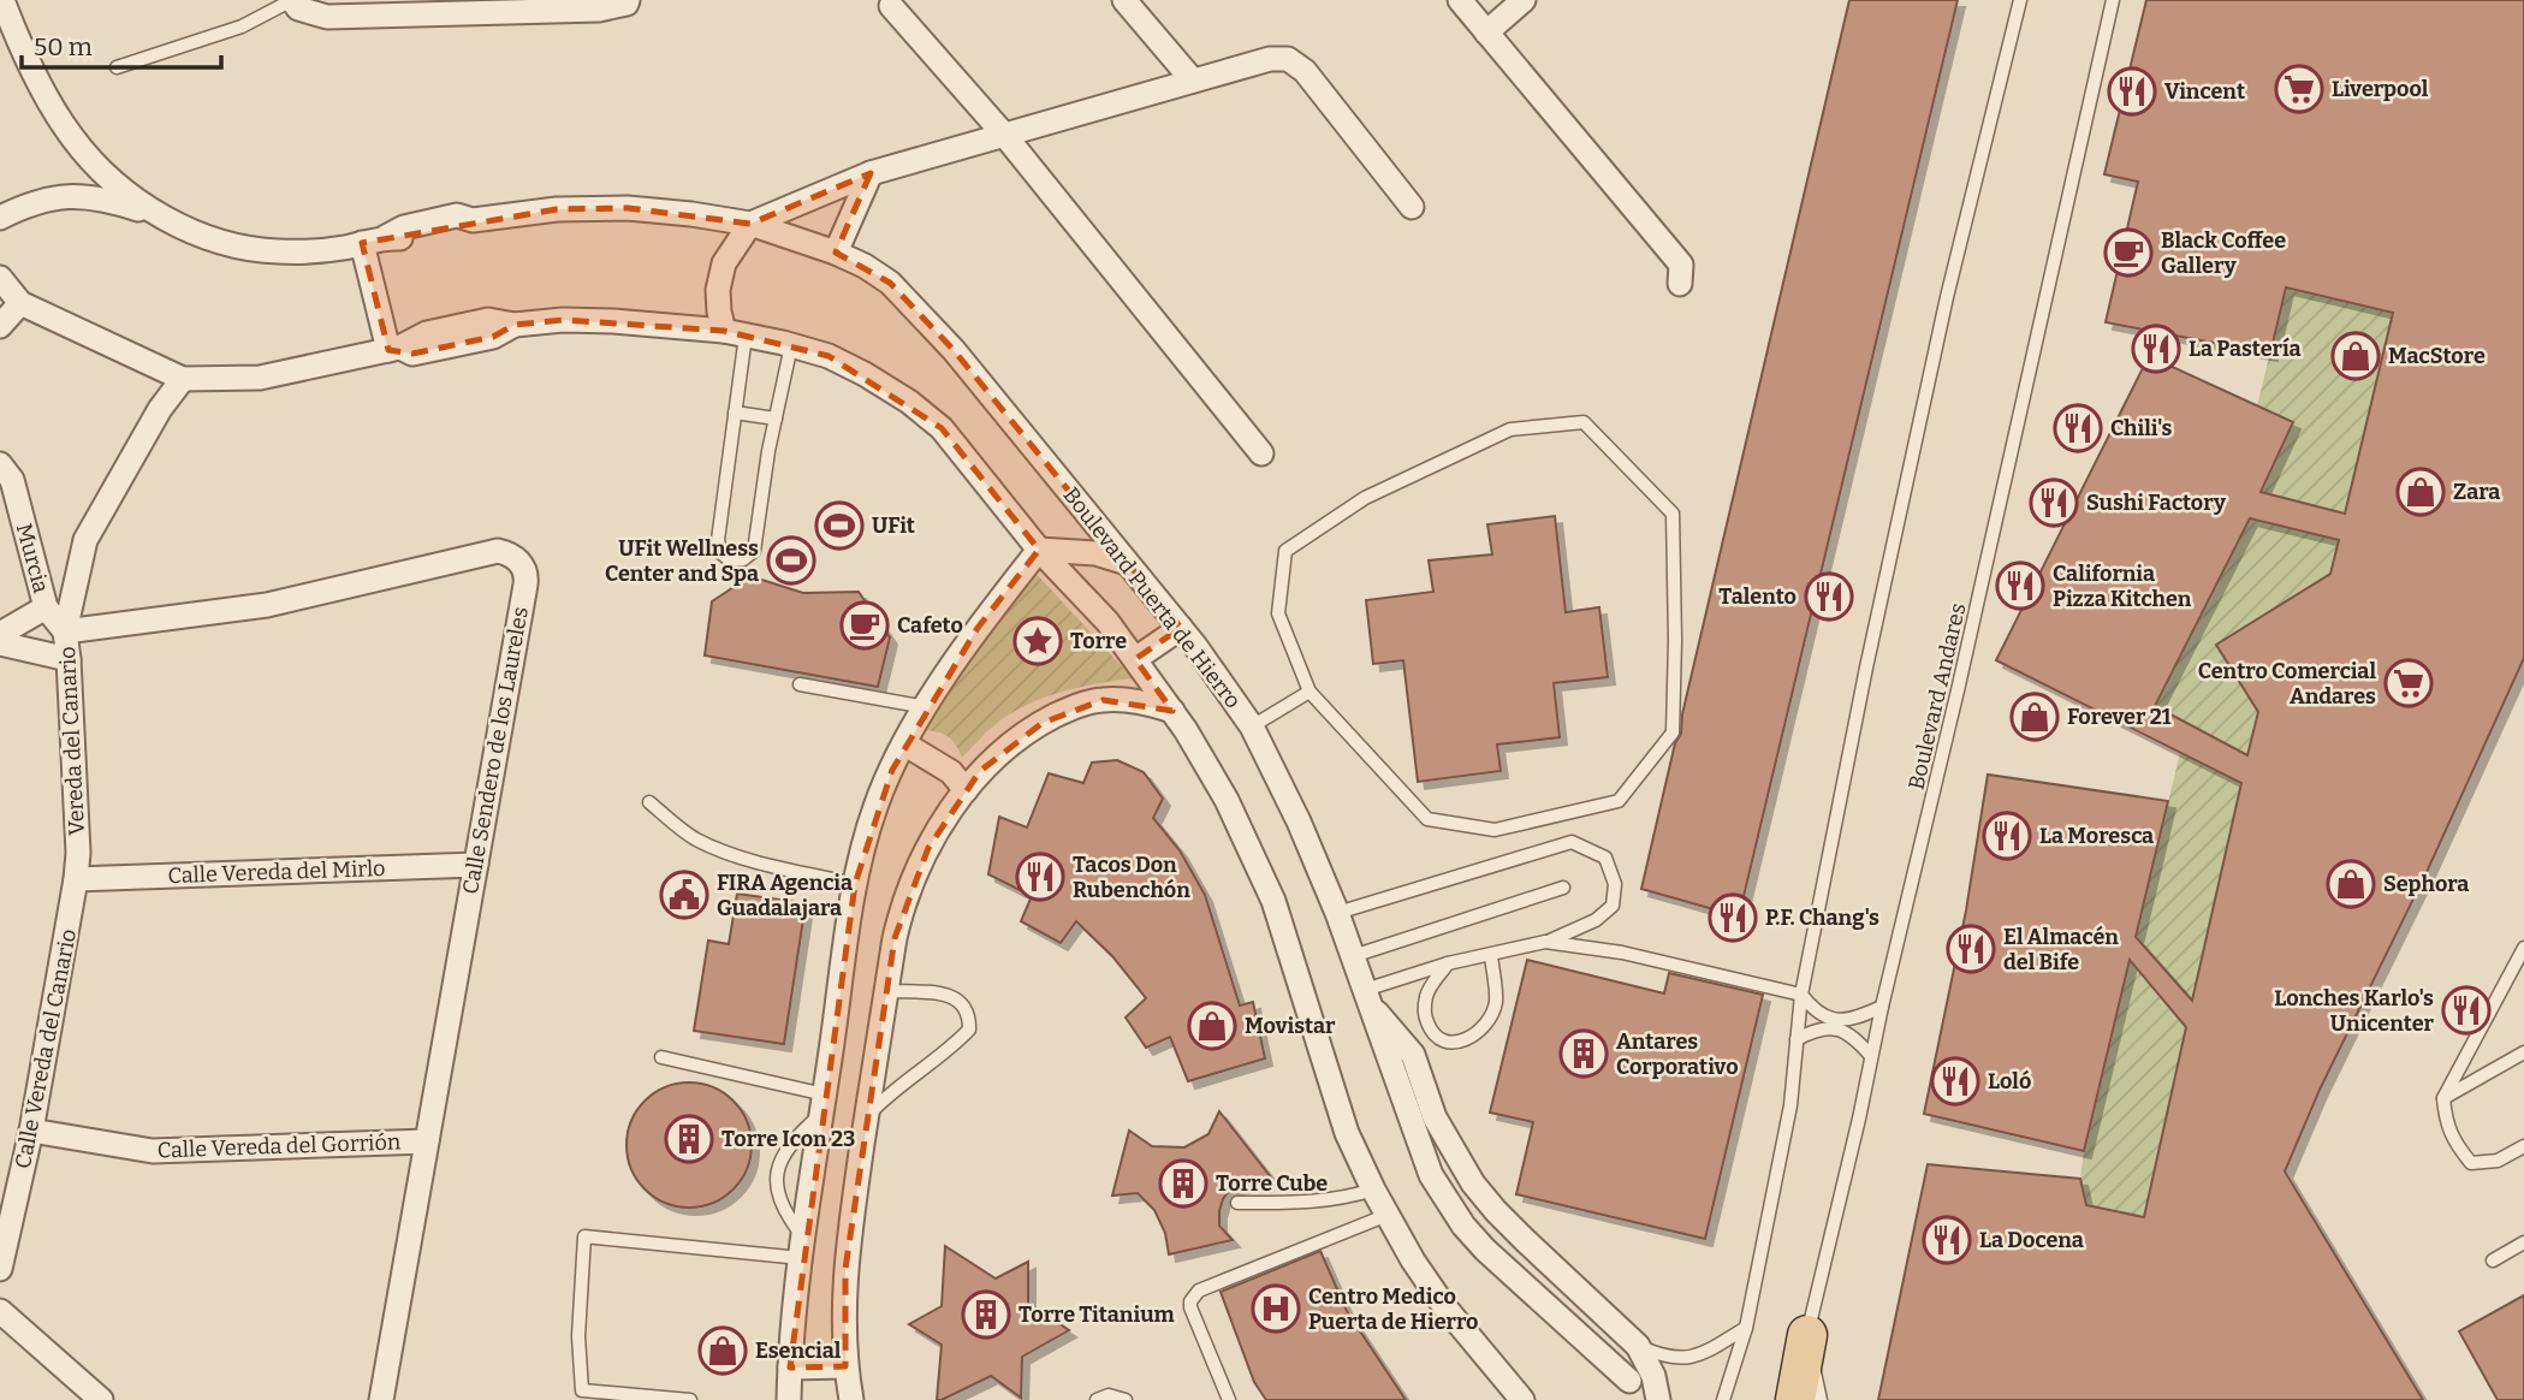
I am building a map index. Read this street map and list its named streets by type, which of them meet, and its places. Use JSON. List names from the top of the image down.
{
  "streets": {
    "street": [
      "Murcia",
      "Boulevard Puerta de Hierro",
      "Vereda del Canario",
      "Calle Sendero de los Laureles",
      "Calle Vereda del Mirlo",
      "Calle Vereda del Canario",
      "Calle Vereda del Gorrión"
    ],
    "lane": ["Boulevard Andares"]
  },
  "crossings": [
    ["Murcia", "Vereda del Canario"],
    ["Murcia", "Calle Sendero de los Laureles"],
    ["Vereda del Canario", "Calle Sendero de los Laureles"],
    ["Vereda del Canario", "Calle Vereda del Mirlo"],
    ["Vereda del Canario", "Calle Vereda del Canario"],
    ["Calle Sendero de los Laureles", "Calle Vereda del Mirlo"],
    ["Calle Sendero de los Laureles", "Calle Vereda del Gorrión"],
    ["Calle Vereda del Mirlo", "Calle Vereda del Canario"],
    ["Calle Vereda del Canario", "Calle Vereda del Gorrión"]
  ],
  "places": {
    "supermarket": ["Liverpool", "Centro Comercial Andares"],
    "restaurant": [
      "Vincent",
      "La Pastería",
      "Chili's",
      "Sushi Factory",
      "California Pizza Kitchen",
      "Talento",
      "La Moresca",
      "Tacos Don Rubenchón",
      "P.F. Chang's",
      "El Almacén del Bife",
      "Lonches Karlo's Unicenter",
      "Loló",
      "La Docena"
    ],
    "cafe": ["Black Coffee Gallery", "Cafeto"],
    "shop": [
      "MacStore",
      "Zara",
      "Forever 21",
      "Sephora",
      "Movistar",
      "Esencial"
    ],
    "sports": ["UFit", "UFit Wellness Center and Spa"],
    "place": ["Torre"],
    "public building": ["FIRA Agencia Guadalajara"],
    "building": [
      "Antares Corporativo",
      "Torre Icon 23",
      "Torre Cube",
      "Torre Titanium"
    ],
    "hospital": ["Centro Medico Puerta de Hierro"]
  },
  "scale_bar": "50 m"
}
